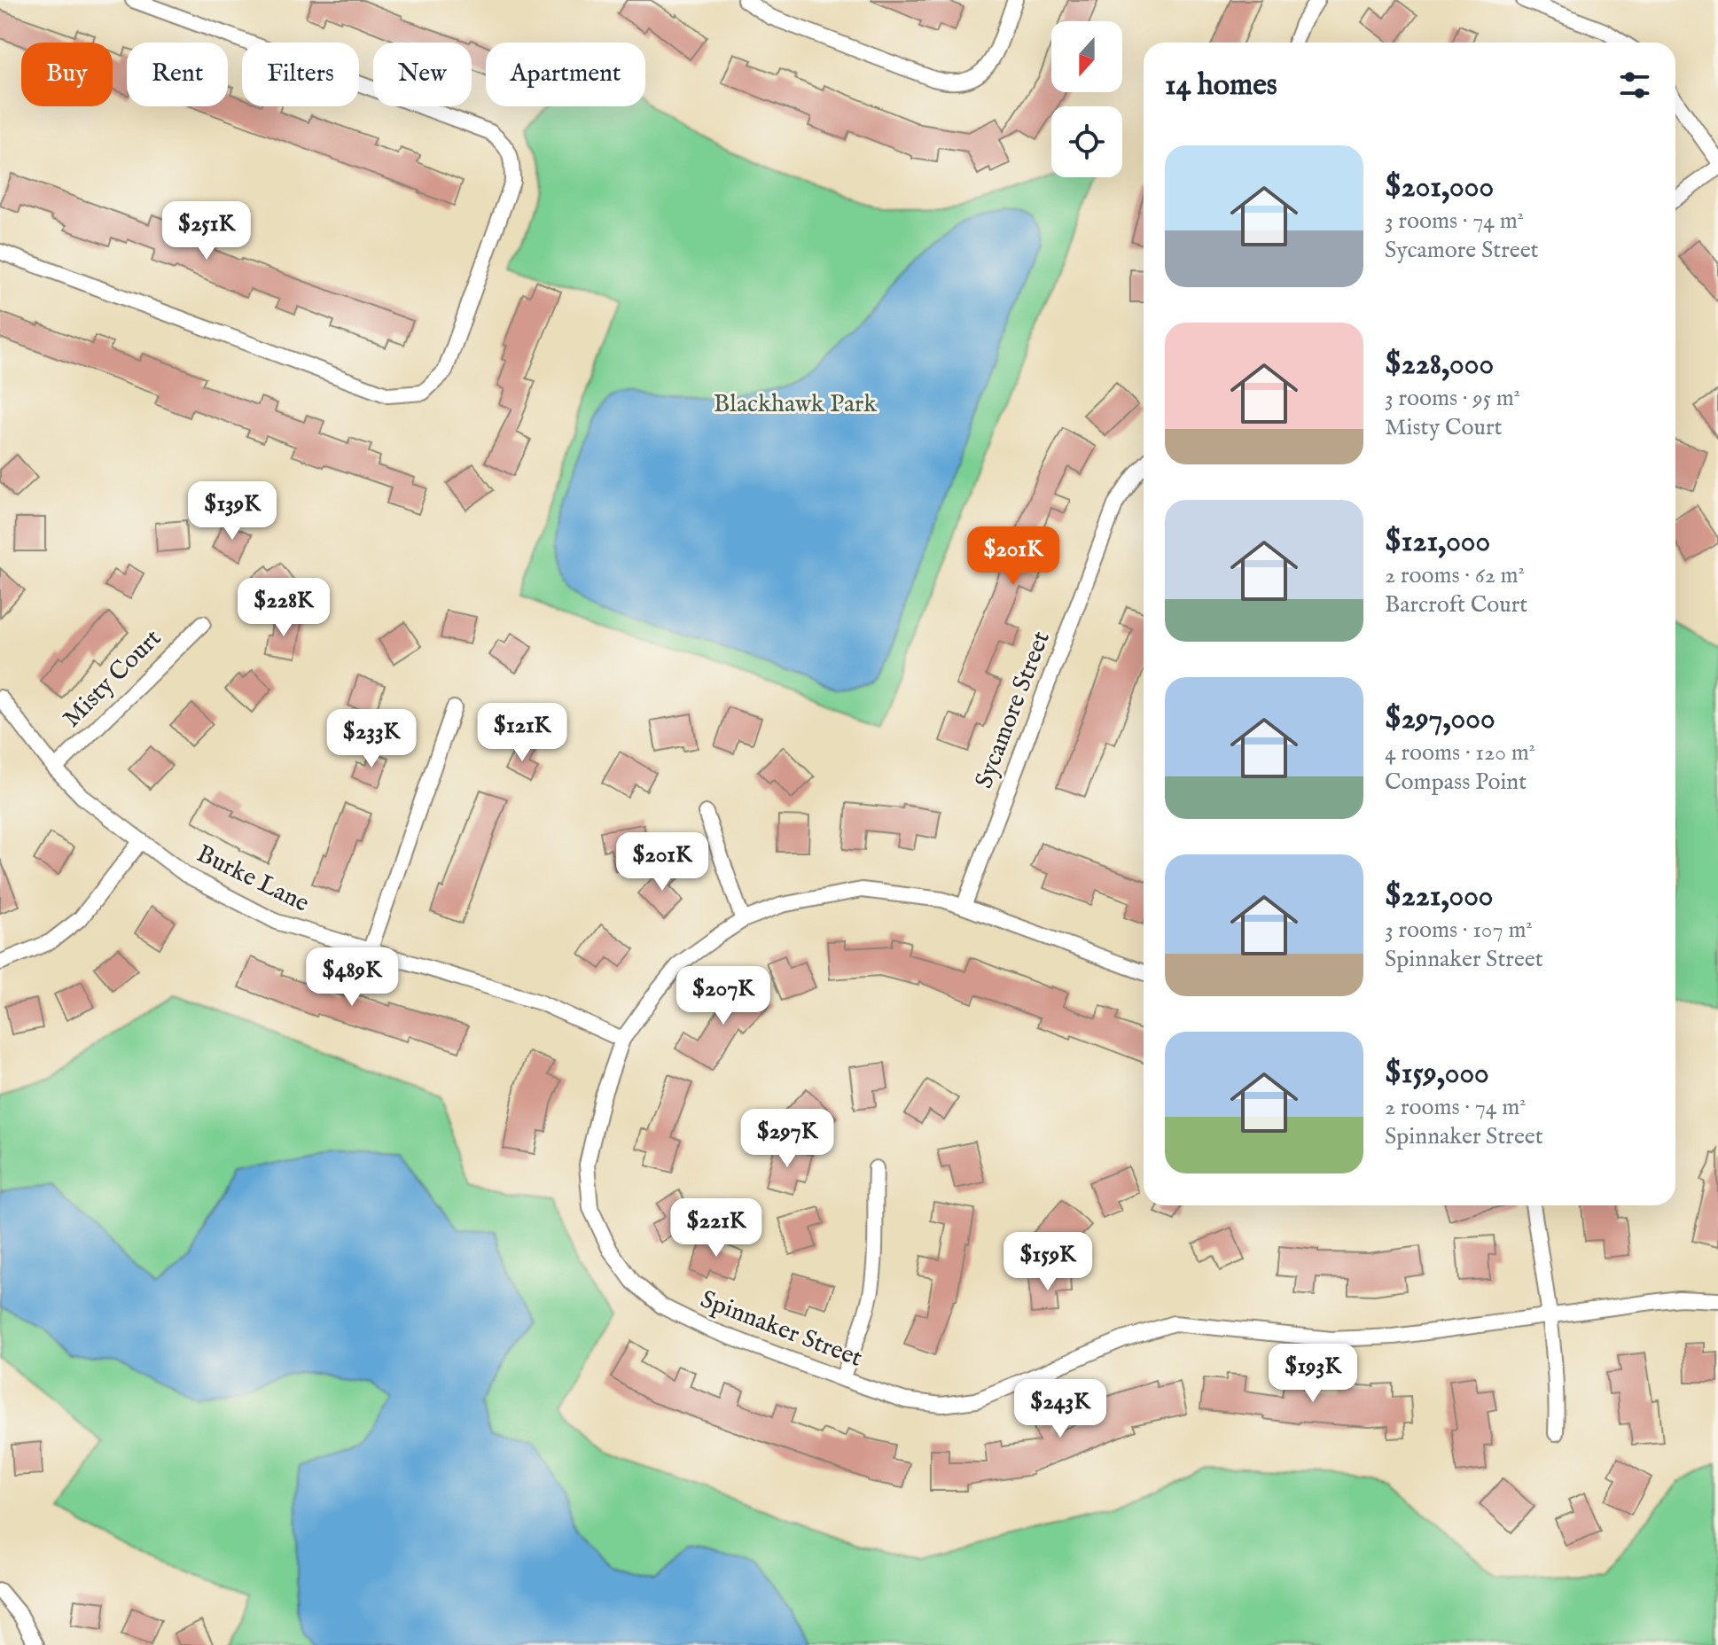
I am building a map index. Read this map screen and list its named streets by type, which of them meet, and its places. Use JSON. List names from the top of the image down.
{
  "streets": {
    "street": [
      "Misty Court",
      "Sycamore Street",
      "Burke Lane",
      "Spinnaker Street"
    ]
  },
  "crossings": [
    ["Misty Court", "Burke Lane"],
    ["Sycamore Street", "Spinnaker Street"],
    ["Burke Lane", "Spinnaker Street"]
  ],
  "parks": ["Blackhawk Park"],
  "north": "bottom",
  "page": {
    "chip": [
      "Buy",
      "Rent",
      "Filters",
      "New",
      "Apartment"
    ],
    "heading": "14 homes",
    "list": [
      {
        "name": "$201,000",
        "note": "3 rooms · 74 m² · Sycamore Street"
      },
      {
        "name": "$228,000",
        "note": "3 rooms · 95 m² · Misty Court"
      },
      {
        "name": "$121,000",
        "note": "2 rooms · 62 m² · Barcroft Court"
      },
      {
        "name": "$297,000",
        "note": "4 rooms · 120 m² · Compass Point"
      },
      {
        "name": "$221,000",
        "note": "3 rooms · 107 m² · Spinnaker Street"
      },
      {
        "name": "$159,000",
        "note": "2 rooms · 74 m² · Spinnaker Street"
      }
    ],
    "price": [
      "$251K",
      "$139K",
      "$201K",
      "$228K",
      "$121K",
      "$233K",
      "$201K",
      "$489K",
      "$207K",
      "$297K",
      "$221K",
      "$159K",
      "$193K",
      "$243K"
    ]
  }
}
